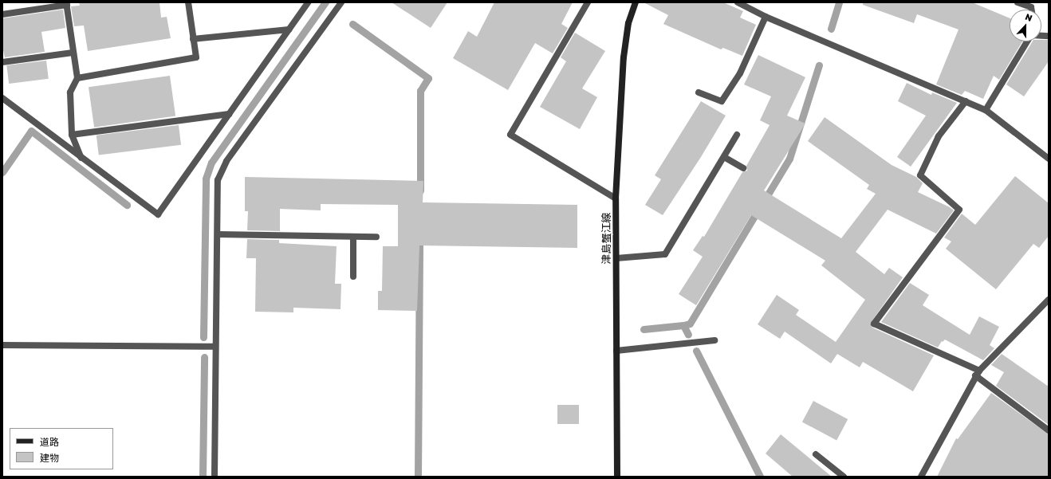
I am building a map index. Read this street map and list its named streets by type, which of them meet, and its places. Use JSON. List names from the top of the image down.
{
  "streets": {
    "main road": ["津島蟹江線"]
  },
  "legend": ["道路", "建物"],
  "north": "top"
}
